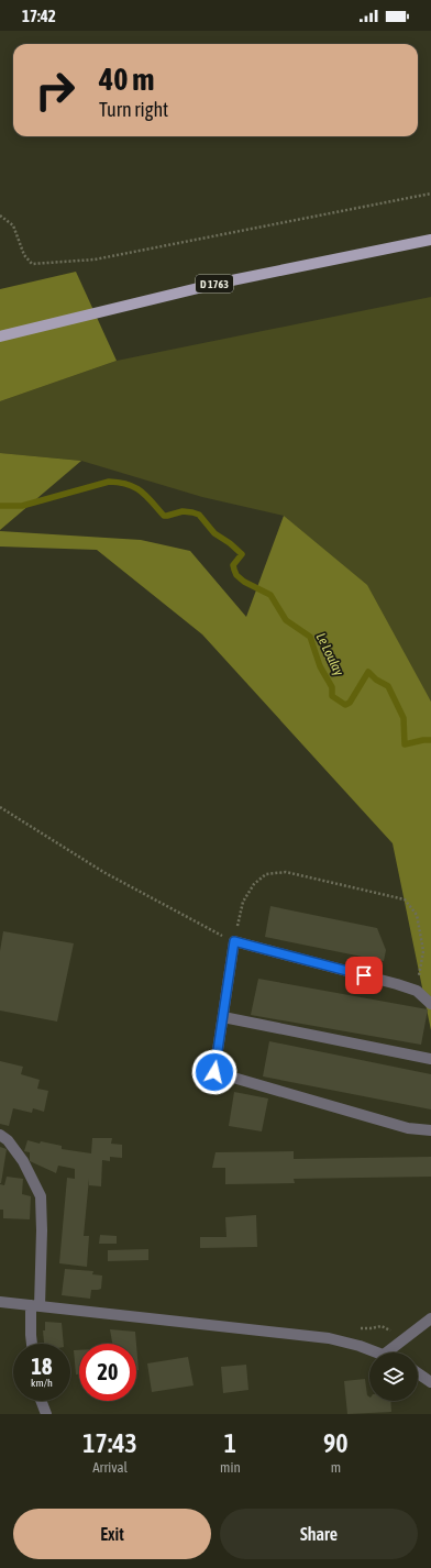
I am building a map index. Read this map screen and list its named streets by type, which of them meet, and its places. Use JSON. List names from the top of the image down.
{
  "streets": {
    "main road": ["D 1763"]
  },
  "water": ["Le Loulay"],
  "page": {
    "status": "17:42",
    "turn": ["40 m", "Turn right"],
    "speed": "18 km/h",
    "limit": "20",
    "eta": [
      "17:43",
      "Arrival",
      "1",
      "min",
      "90",
      "m"
    ],
    "buttons": ["Exit", "Share"]
  }
}
